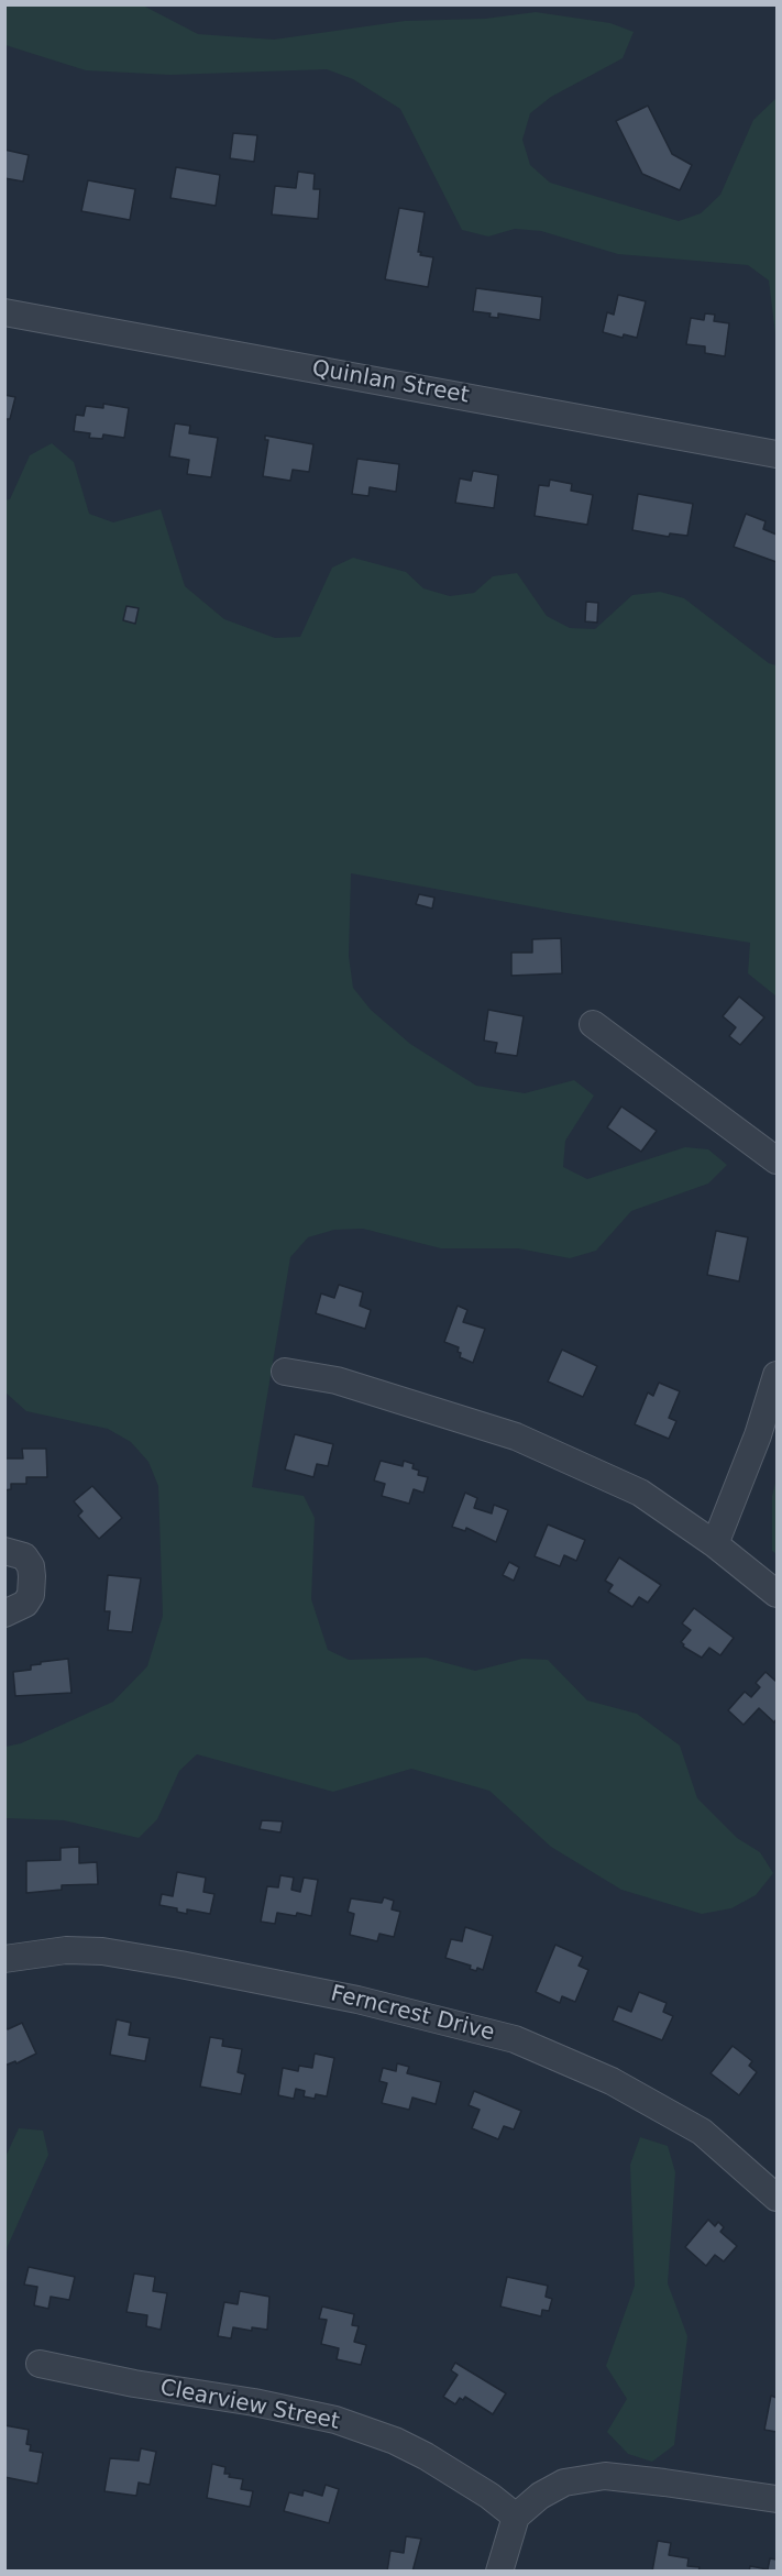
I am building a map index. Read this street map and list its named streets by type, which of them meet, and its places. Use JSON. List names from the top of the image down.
{
  "streets": {
    "street": ["Quinlan Street", "Ferncrest Drive", "Clearview Street"]
  }
}
